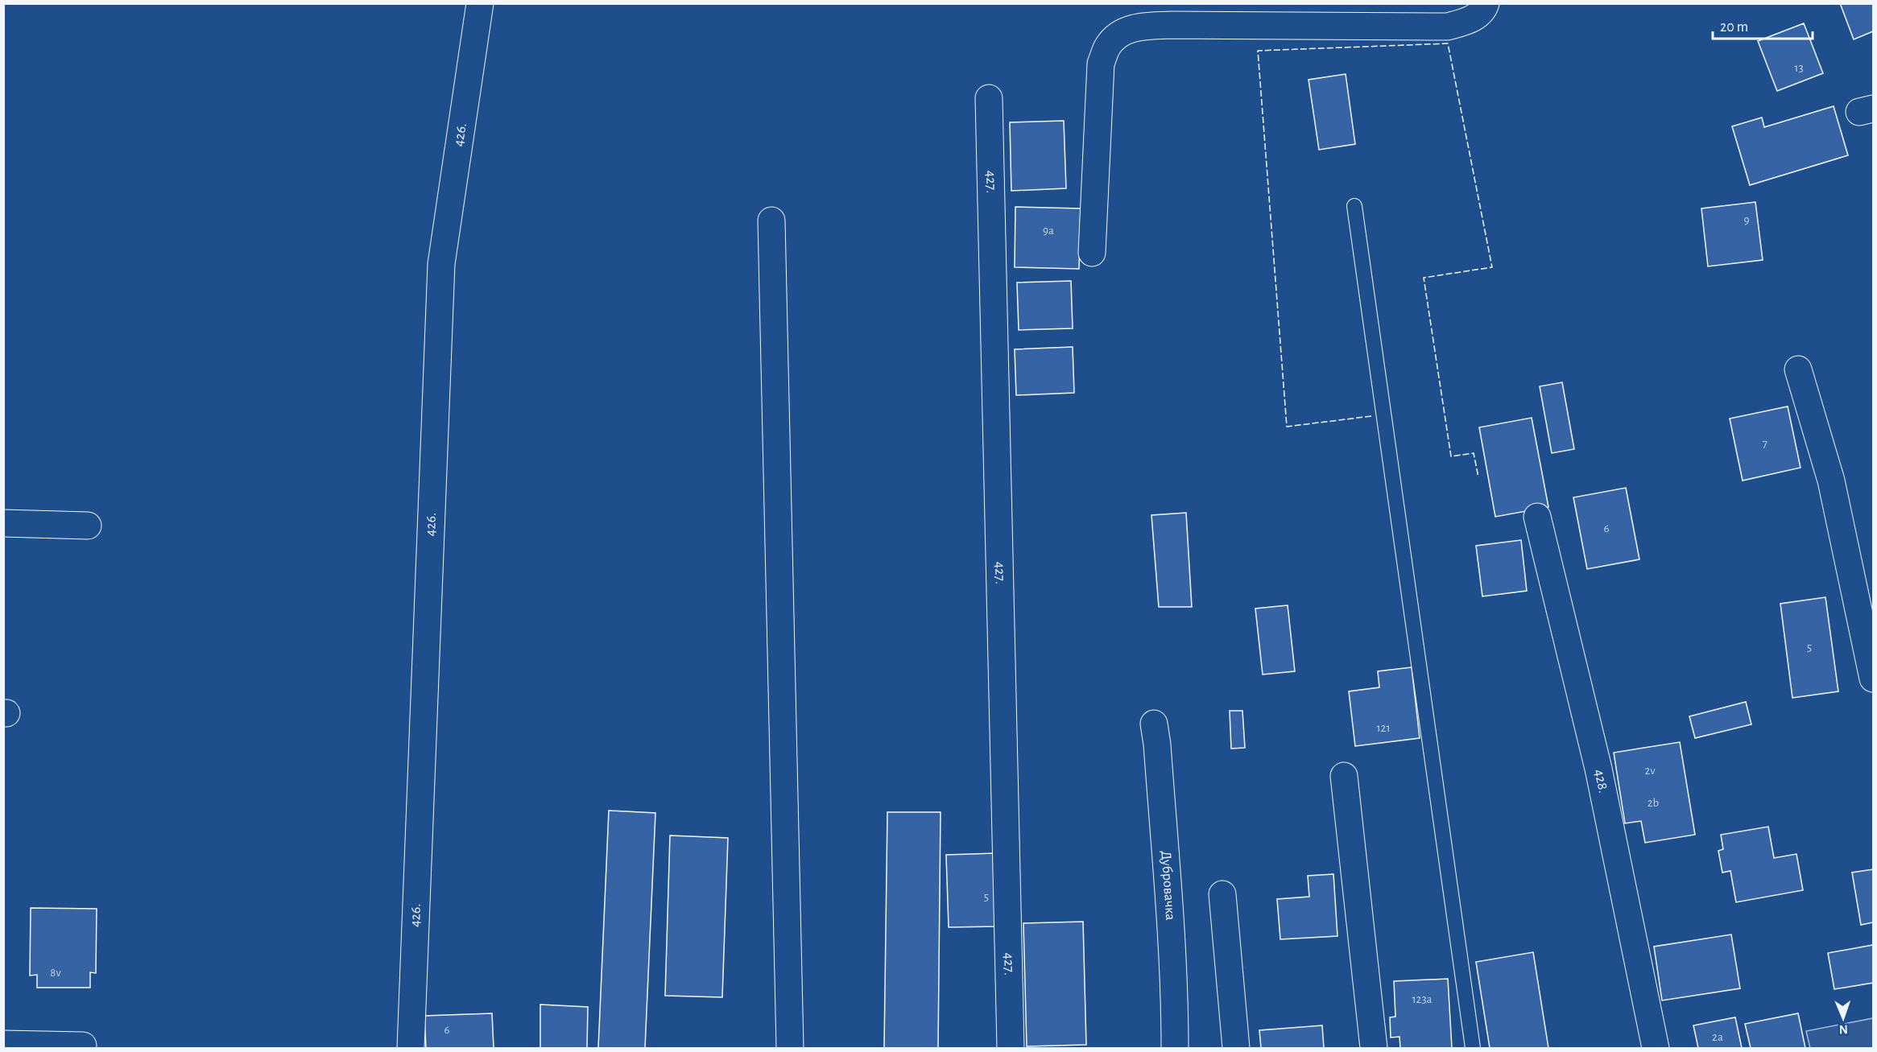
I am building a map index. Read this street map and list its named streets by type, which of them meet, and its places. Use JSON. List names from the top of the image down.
{
  "streets": {
    "street": [
      "426.",
      "427.",
      "428.",
      "Дубровачка"
    ]
  },
  "house_numbers": [
    "13",
    "9",
    "9a",
    "7",
    "6",
    "5",
    "121",
    "2v",
    "2b",
    "5",
    "8v",
    "123a",
    "6",
    "2a"
  ],
  "scale_bar": "20 m",
  "north": "bottom"
}
